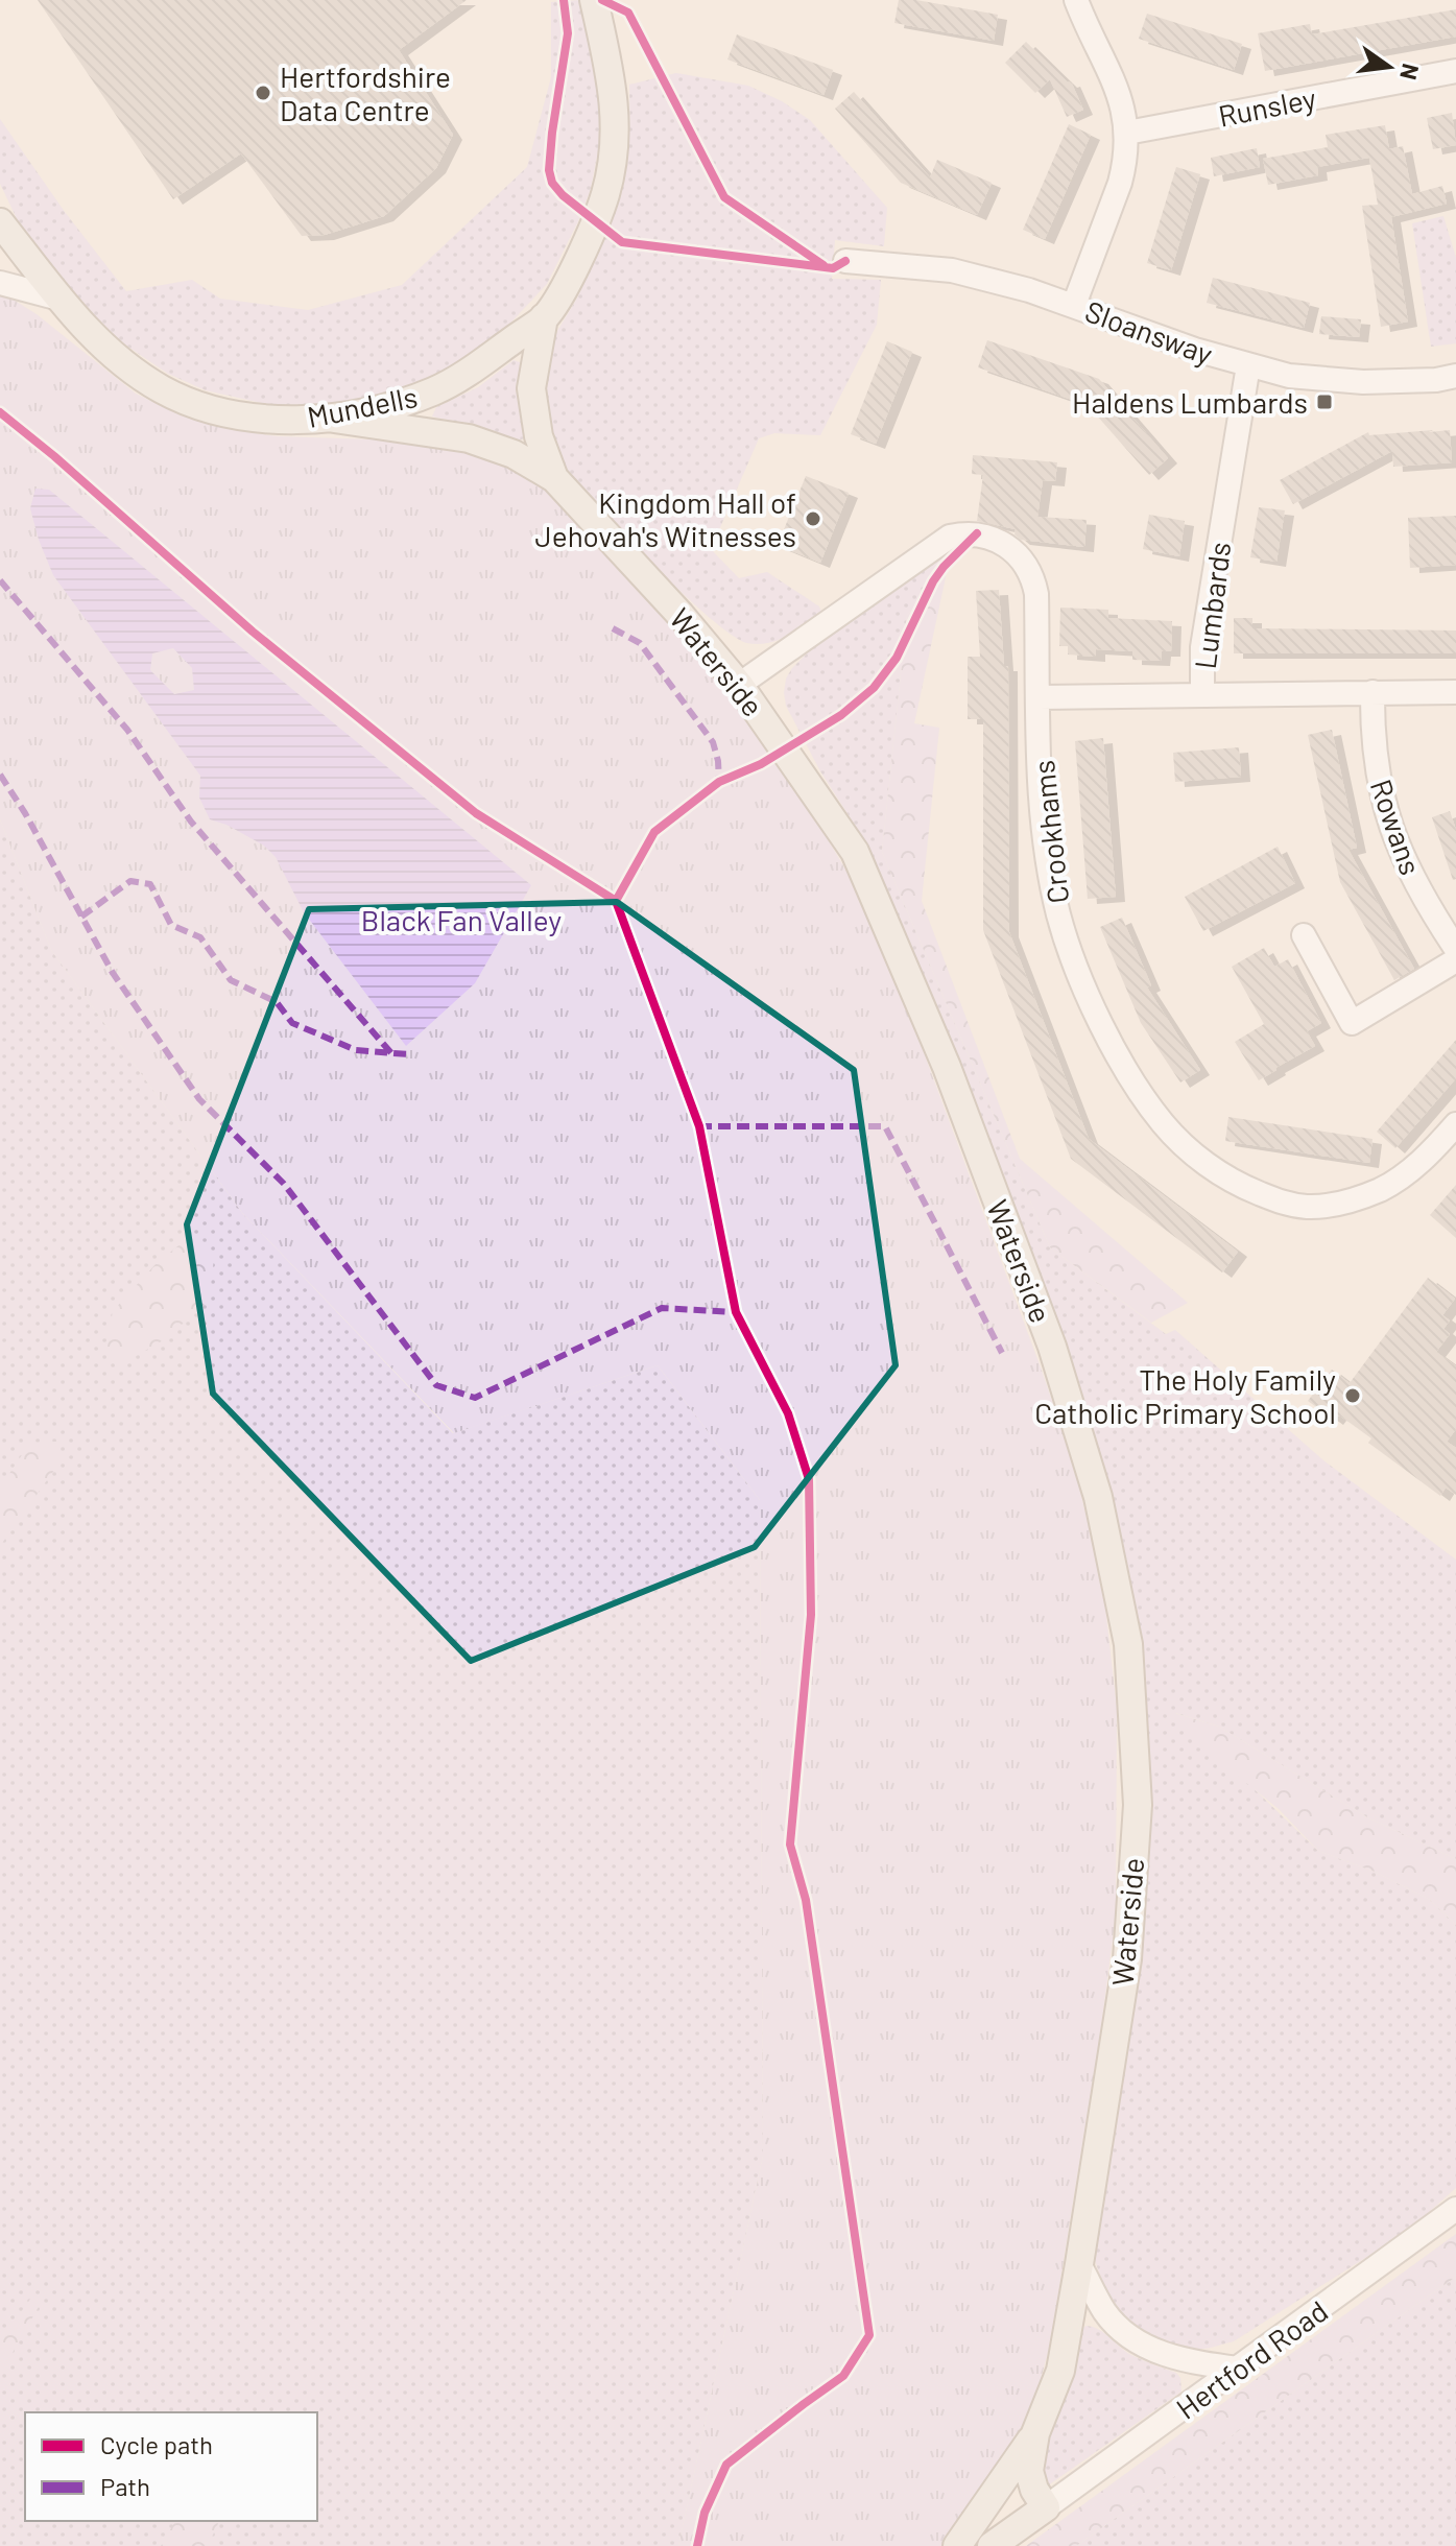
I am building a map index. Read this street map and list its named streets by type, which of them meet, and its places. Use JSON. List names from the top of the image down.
{
  "streets": {
    "main road": ["Mundells", "Waterside"],
    "street": [
      "Runsley",
      "Sloansway",
      "Lumbards",
      "Rowans",
      "Crookhams",
      "Hertford Road"
    ]
  },
  "crossings": [
    ["Sloansway", "Lumbards"],
    ["Mundells", "Waterside"],
    ["Lumbards", "Rowans"],
    ["Waterside", "Crookhams"],
    ["Waterside", "Hertford Road"]
  ],
  "parks": ["Black Fan Valley"],
  "places": {
    "other": ["Hertfordshire Data Centre", "Kingdom Hall of Jehovah's Witnesses", "The Holy Family Catholic Primary School"],
    "transit": ["Haldens Lumbards"]
  },
  "legend": ["Cycle path", "Path"],
  "north": "right"
}
